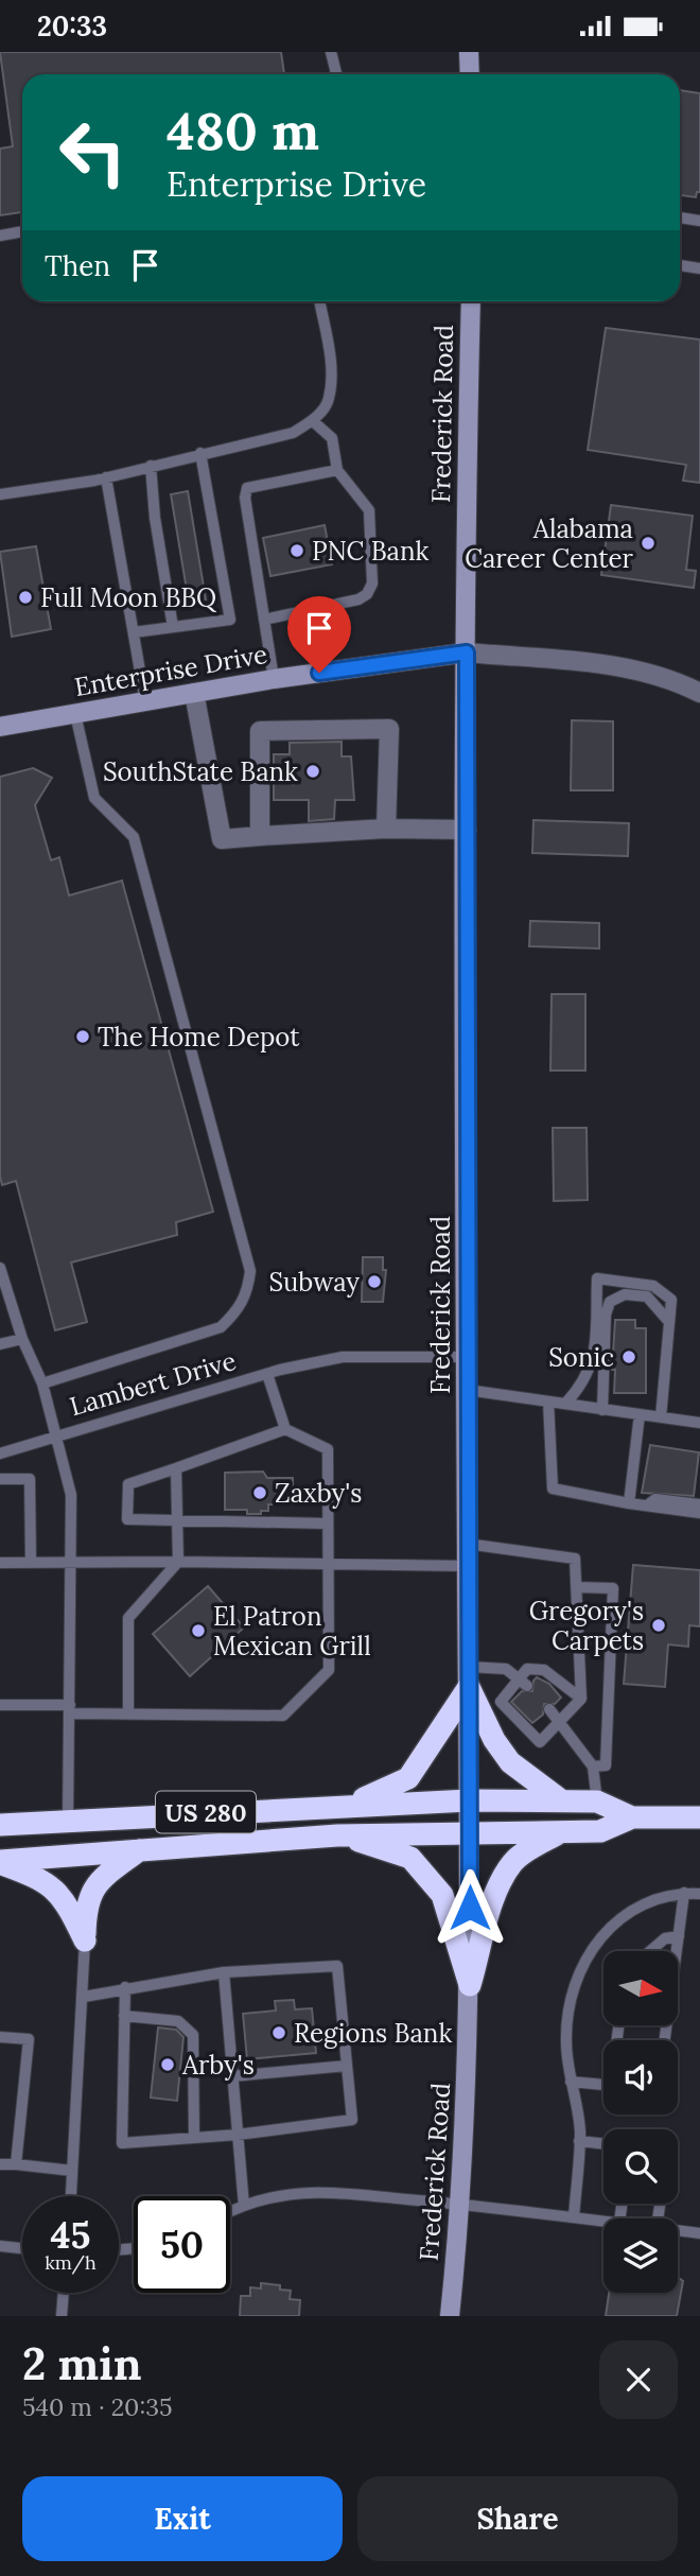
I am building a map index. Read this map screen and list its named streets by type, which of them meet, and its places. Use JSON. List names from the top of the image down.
{
  "streets": {
    "highway": ["US 280"],
    "main road": ["Frederick Road", "Enterprise Drive"],
    "lane": ["Lambert Drive"]
  },
  "crossings": [
    ["Frederick Road", "Enterprise Drive"],
    ["Frederick Road", "Lambert Drive"],
    ["Frederick Road", "US 280"],
    ["Lambert Drive", "US 280"]
  ],
  "places": [
    "Alabama Career Center",
    "PNC Bank",
    "Full Moon BBQ",
    "SouthState Bank",
    "The Home Depot",
    "Subway",
    "Sonic",
    "Zaxby's",
    "Gregory's Carpets",
    "El Patron Mexican Grill",
    "Regions Bank",
    "Arby's"
  ],
  "north": "right",
  "page": {
    "status": "20:33",
    "turn": ["480 m", "Enterprise Drive"],
    "then": "Then",
    "speed": "45 km/h",
    "limit": "50",
    "heading": ["2 min", "540 m · 20:35"],
    "buttons": ["Exit", "Share"]
  }
}
